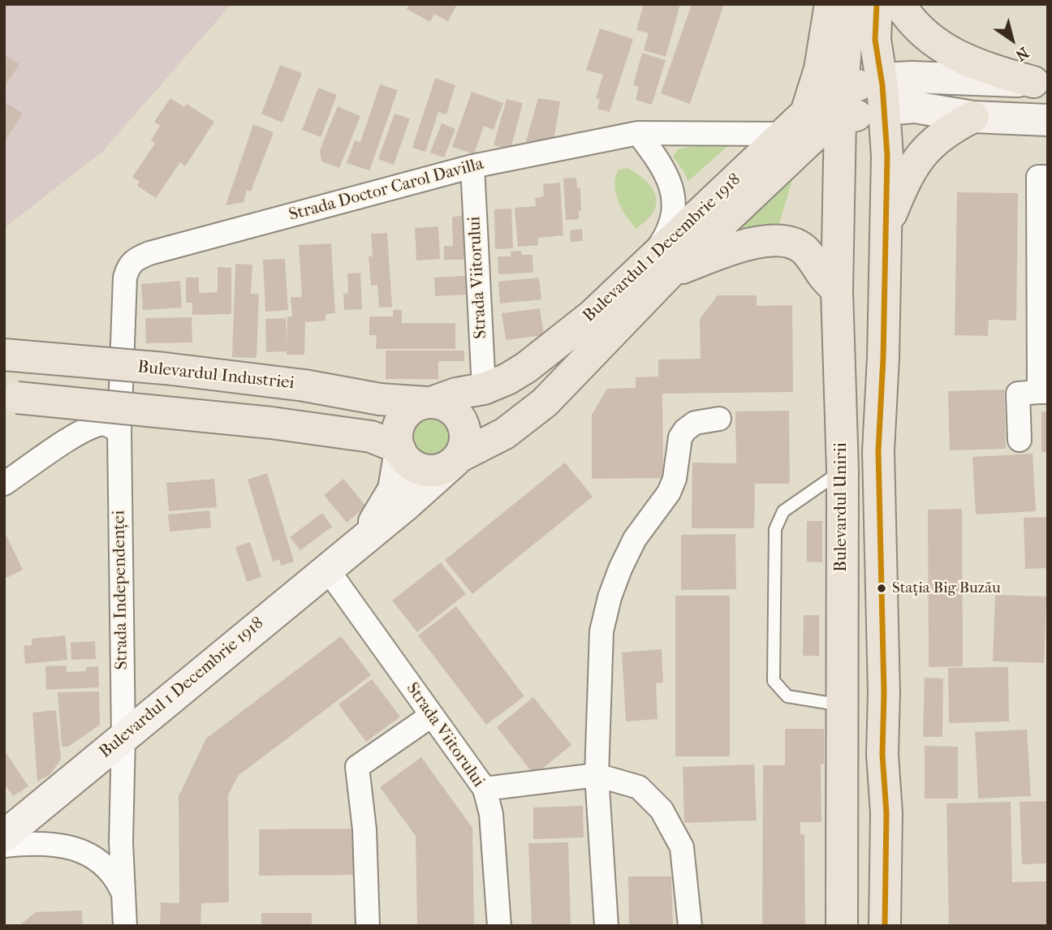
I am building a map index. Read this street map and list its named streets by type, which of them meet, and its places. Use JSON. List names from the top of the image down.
{
  "streets": {
    "main road": ["Bulevardul 1 Decembrie 1918", "Bulevardul Industriei", "Bulevardul Unirii"],
    "street": ["Strada Doctor Carol Davilla", "Strada Viitorului", "Strada Independenței"]
  },
  "crossings": [
    ["Strada Doctor Carol Davilla", "Bulevardul 1 Decembrie 1918"],
    ["Strada Doctor Carol Davilla", "Strada Viitorului"],
    ["Strada Doctor Carol Davilla", "Strada Independenței"],
    ["Bulevardul 1 Decembrie 1918", "Strada Viitorului"],
    ["Bulevardul 1 Decembrie 1918", "Bulevardul Industriei"],
    ["Bulevardul 1 Decembrie 1918", "Bulevardul Unirii"],
    ["Bulevardul 1 Decembrie 1918", "Strada Independenței"]
  ],
  "places": ["Stația Big Buzău"],
  "north": "bottom right"
}
